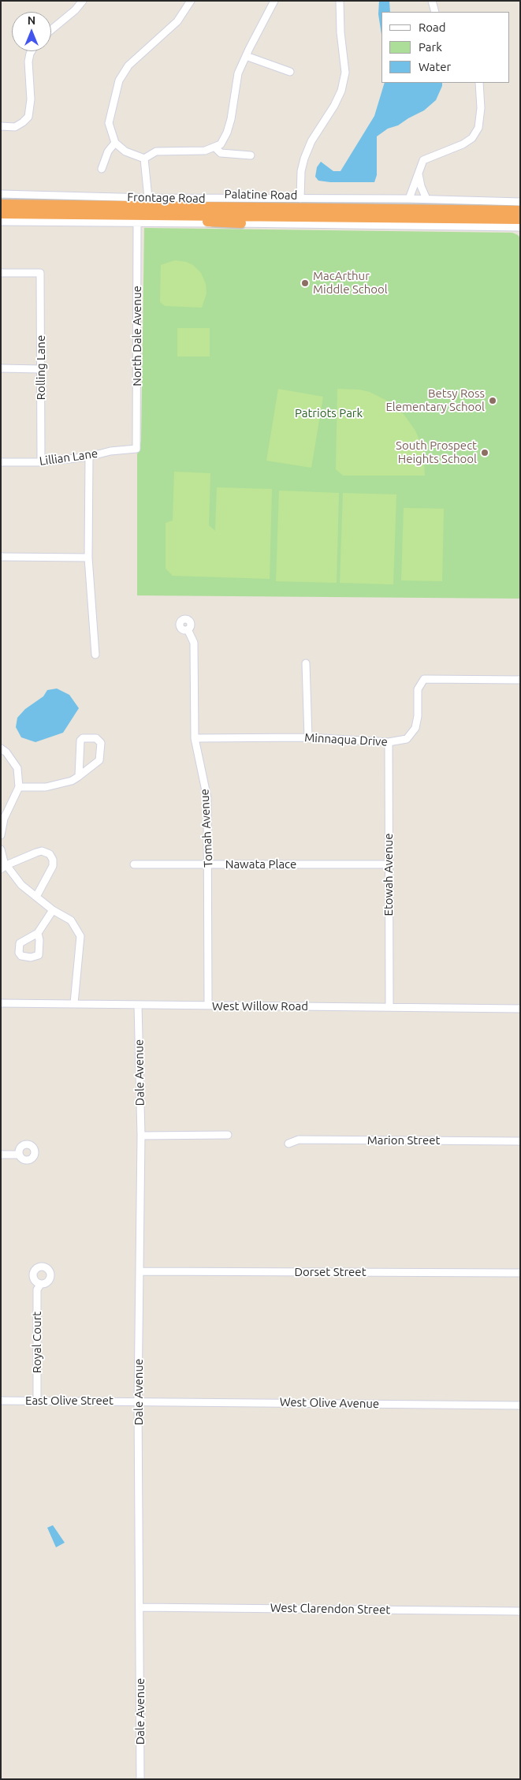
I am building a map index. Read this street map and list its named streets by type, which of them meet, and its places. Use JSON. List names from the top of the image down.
{
  "streets": {
    "highway": ["Palatine Road"],
    "street": [
      "Frontage Road",
      "North Dale Avenue",
      "Rolling Lane",
      "Lillian Lane",
      "Minnaqua Drive",
      "Tomah Avenue",
      "Nawata Place",
      "Etowah Avenue",
      "West Willow Road",
      "Dale Avenue",
      "Marion Street",
      "Dorset Street",
      "Royal Court",
      "East Olive Street",
      "West Olive Avenue",
      "West Clarendon Street"
    ]
  },
  "crossings": [
    ["Frontage Road", "North Dale Avenue"],
    ["North Dale Avenue", "Lillian Lane"],
    ["Rolling Lane", "Lillian Lane"],
    ["Minnaqua Drive", "Tomah Avenue"],
    ["Minnaqua Drive", "Etowah Avenue"],
    ["Tomah Avenue", "Nawata Place"],
    ["Tomah Avenue", "West Willow Road"],
    ["Nawata Place", "Etowah Avenue"],
    ["Etowah Avenue", "West Willow Road"],
    ["West Willow Road", "Dale Avenue"],
    ["Dale Avenue", "Dorset Street"],
    ["Dale Avenue", "East Olive Street"],
    ["Dale Avenue", "West Olive Avenue"],
    ["Dale Avenue", "West Clarendon Street"],
    ["Royal Court", "East Olive Street"],
    ["East Olive Street", "West Olive Avenue"]
  ],
  "parks": ["Patriots Park"],
  "places": ["MacArthur Middle School", "Betsy Ross Elementary School", "South Prospect Heights School"],
  "legend": ["Road", "Park", "Water"],
  "north": "top"
}
